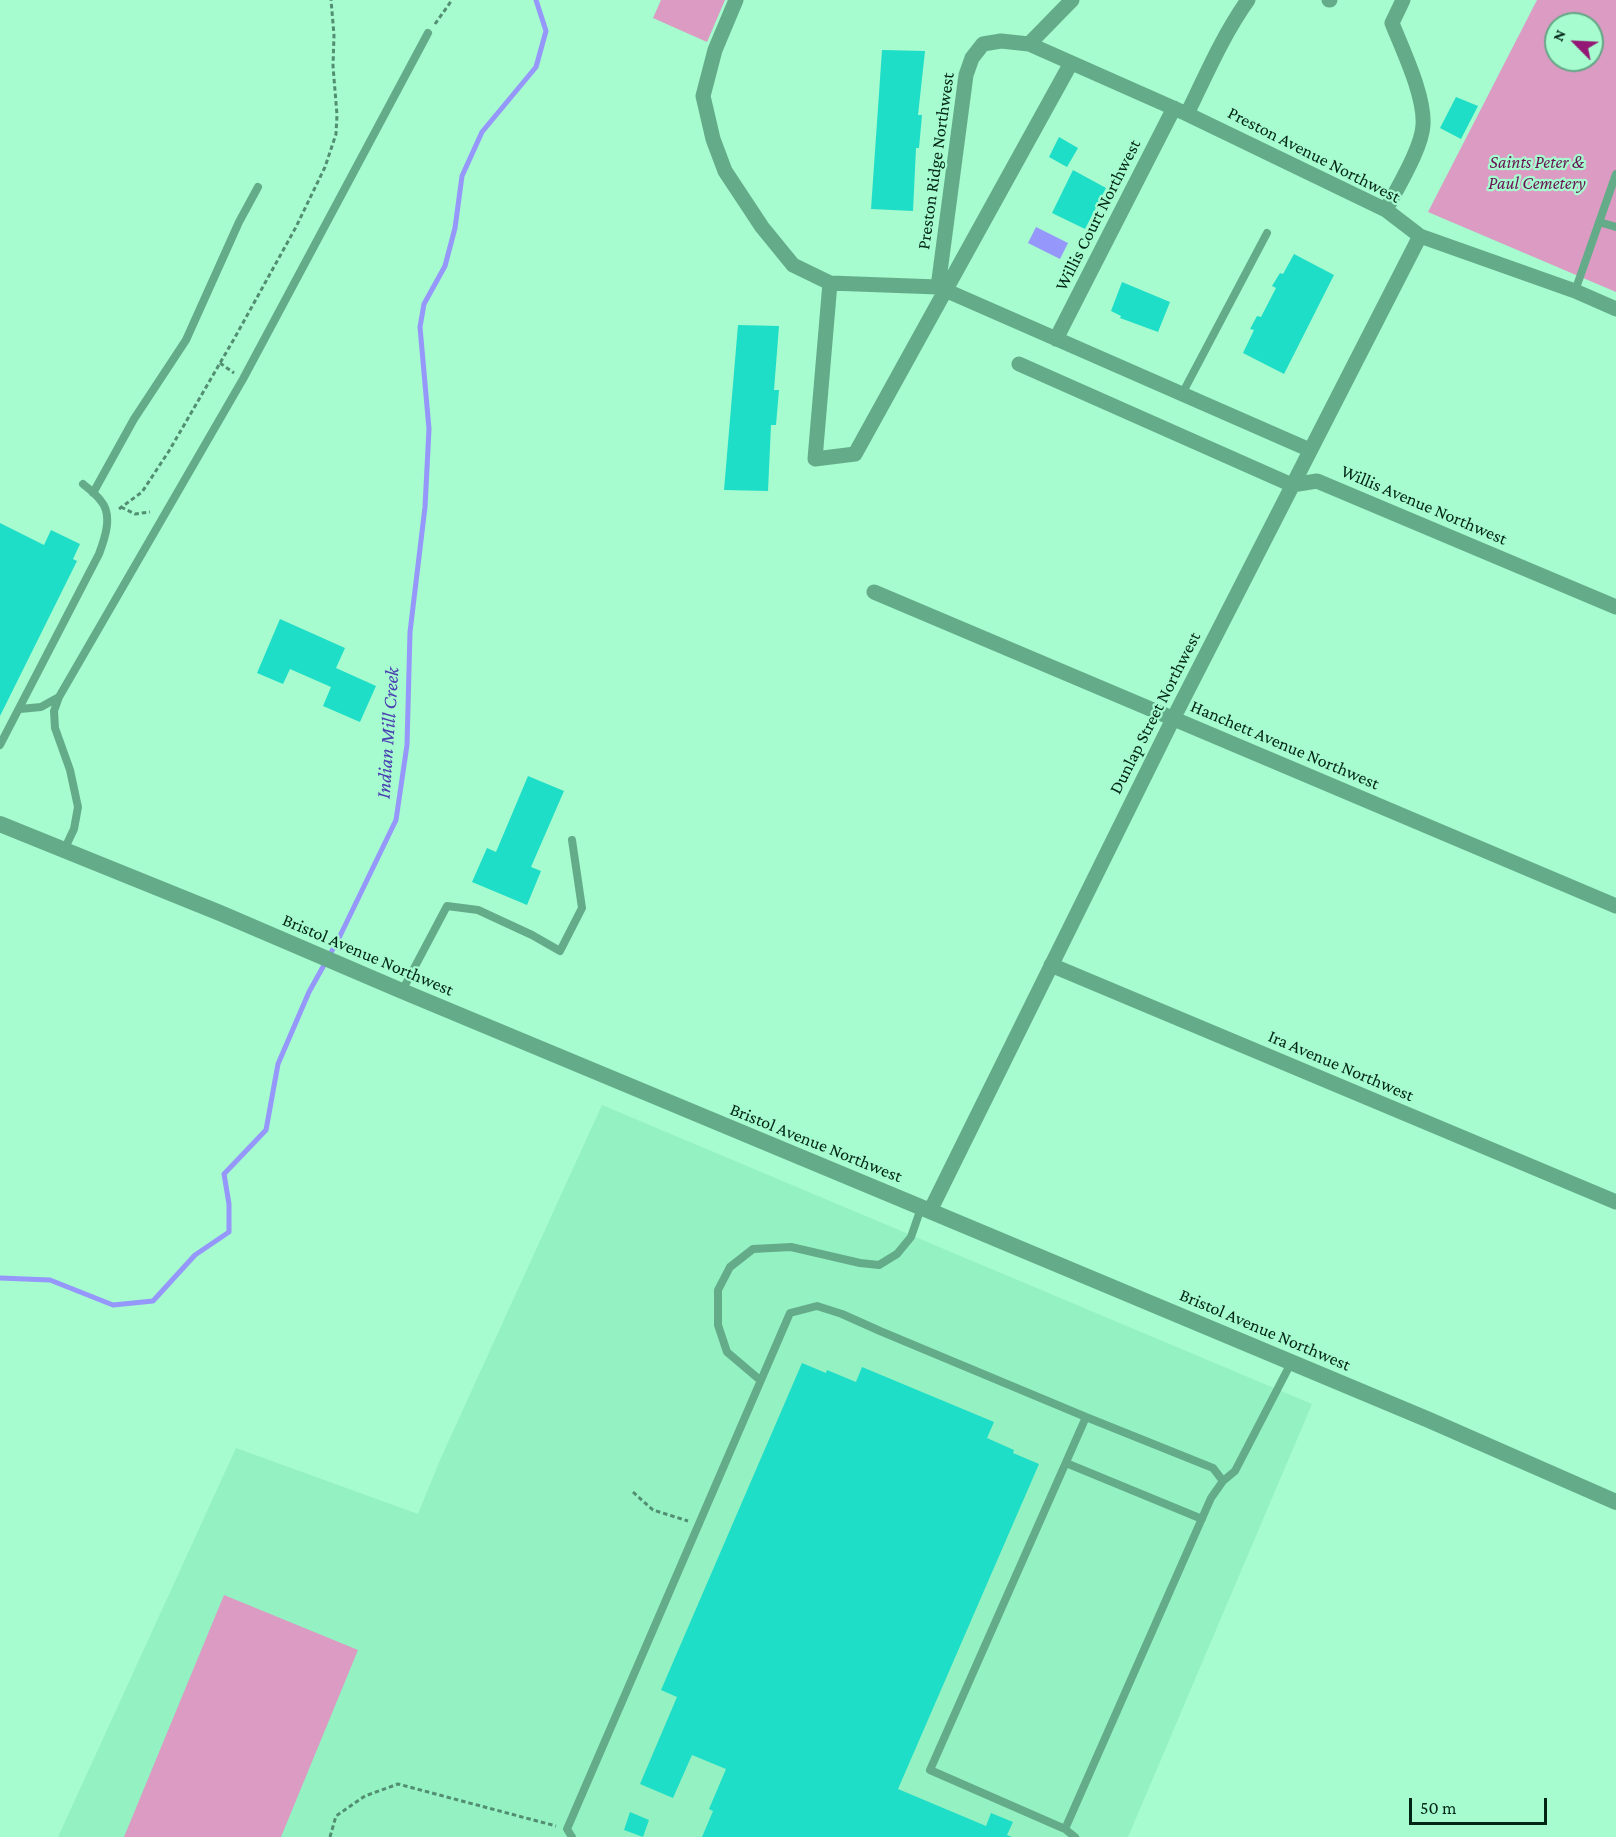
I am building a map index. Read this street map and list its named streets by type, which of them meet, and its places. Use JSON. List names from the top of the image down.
{
  "streets": {
    "street": [
      "Preston Avenue Northwest",
      "Preston Ridge Northwest",
      "Willis Court Northwest",
      "Willis Avenue Northwest",
      "Dunlap Street Northwest",
      "Hanchett Avenue Northwest",
      "Bristol Avenue Northwest",
      "Ira Avenue Northwest"
    ]
  },
  "crossings": [
    ["Preston Avenue Northwest", "Preston Ridge Northwest"],
    ["Preston Avenue Northwest", "Willis Court Northwest"],
    ["Preston Avenue Northwest", "Dunlap Street Northwest"],
    ["Willis Avenue Northwest", "Dunlap Street Northwest"],
    ["Dunlap Street Northwest", "Hanchett Avenue Northwest"],
    ["Dunlap Street Northwest", "Bristol Avenue Northwest"],
    ["Dunlap Street Northwest", "Ira Avenue Northwest"]
  ],
  "water": ["Indian Mill Creek"],
  "parks": ["Saints Peter & Paul Cemetery"],
  "scale_bar": "50 m",
  "north": "top left"
}
